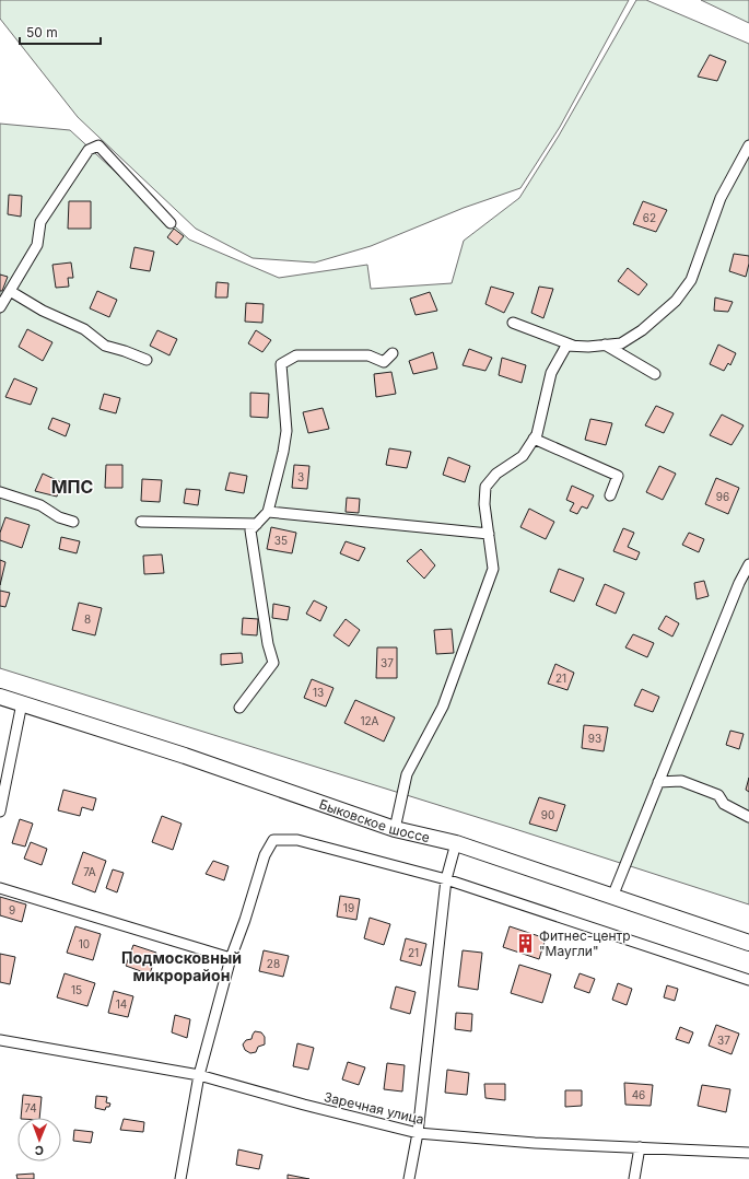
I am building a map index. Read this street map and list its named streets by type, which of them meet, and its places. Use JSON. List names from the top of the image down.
{
  "streets": {
    "main road": ["Быковское шоссе"],
    "street": ["Заречная улица"]
  },
  "districts": ["МПС", "Подмосковный микрорайон"],
  "places": {
    "building": ["Фитнес-центр \"Маугли\""]
  },
  "house_numbers": [
    "62",
    "3",
    "96",
    "35",
    "8",
    "37",
    "21",
    "13",
    "12А",
    "93",
    "90",
    "7А",
    "19",
    "9",
    "10",
    "21",
    "28",
    "15",
    "14",
    "37",
    "46",
    "74"
  ],
  "scale_bar": "50 m",
  "north": "bottom"
}
